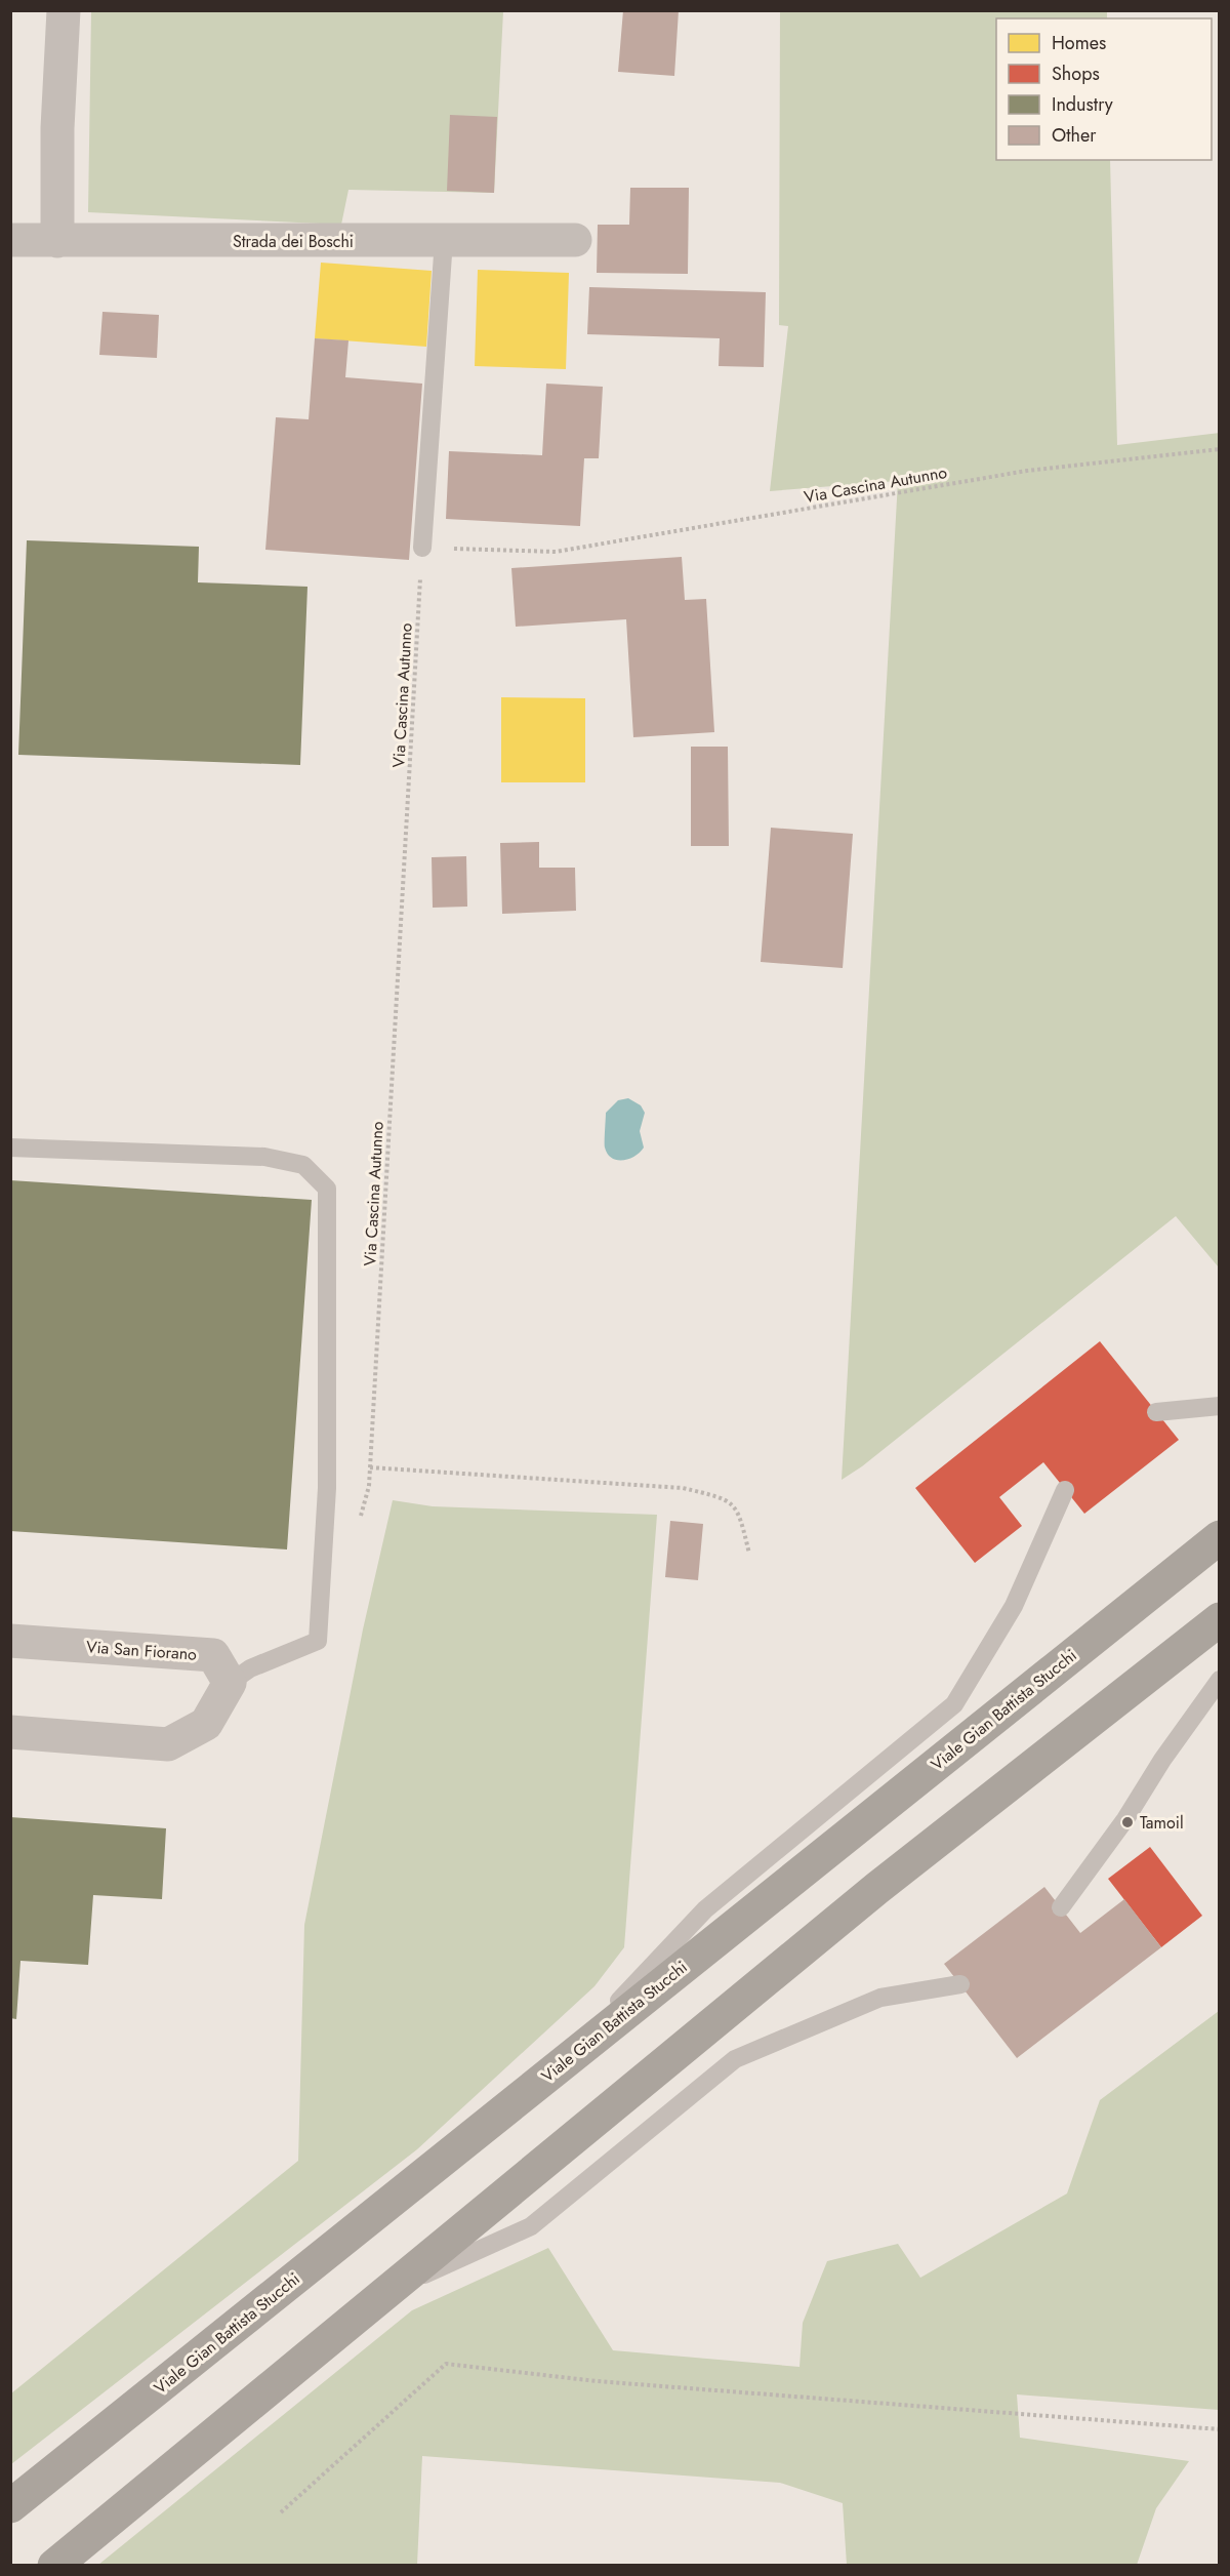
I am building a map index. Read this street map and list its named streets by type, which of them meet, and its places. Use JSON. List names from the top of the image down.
{
  "streets": {
    "highway": ["Viale Gian Battista Stucchi"],
    "street": ["Strada dei Boschi", "Via San Fiorano"],
    "path": ["Via Cascina Autunno"]
  },
  "places": ["Tamoil"],
  "legend": [
    "Homes",
    "Shops",
    "Industry",
    "Other"
  ]
}
